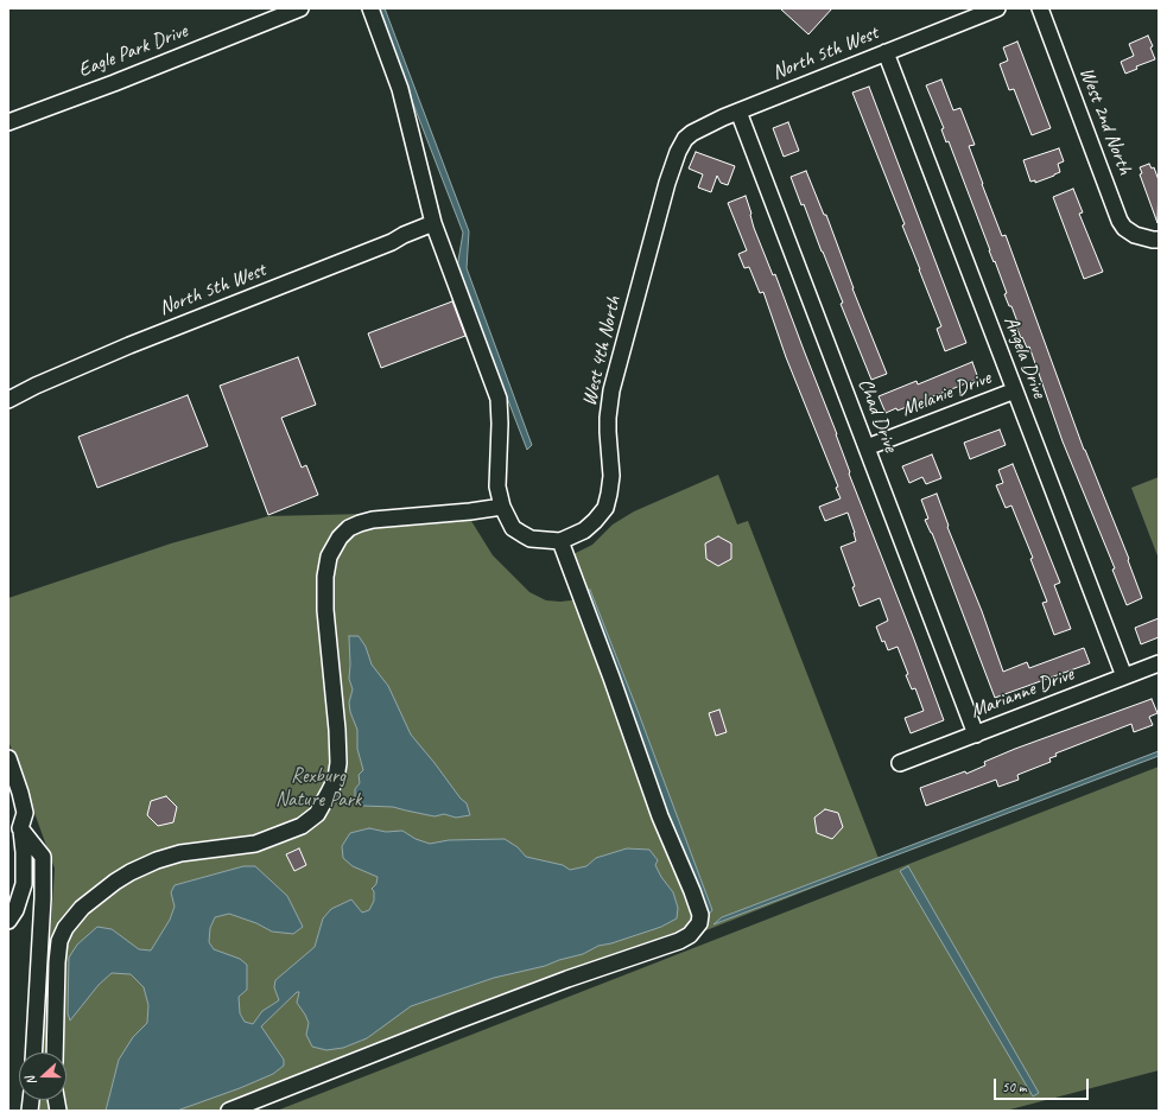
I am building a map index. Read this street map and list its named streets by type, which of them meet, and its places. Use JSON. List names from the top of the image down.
{
  "streets": {
    "street": [
      "Eagle Park Drive",
      "North 5th West",
      "West 2nd North",
      "West 4th North",
      "Angela Drive",
      "Melanie Drive",
      "Chad Drive",
      "Marianne Drive"
    ]
  },
  "crossings": [
    ["North 5th West", "West 4th North"],
    ["North 5th West", "Angela Drive"],
    ["North 5th West", "Chad Drive"],
    ["Angela Drive", "Melanie Drive"],
    ["Angela Drive", "Marianne Drive"],
    ["Melanie Drive", "Chad Drive"],
    ["Chad Drive", "Marianne Drive"]
  ],
  "parks": ["Rexburg Nature Park"],
  "scale_bar": "50 m",
  "north": "left"
}
